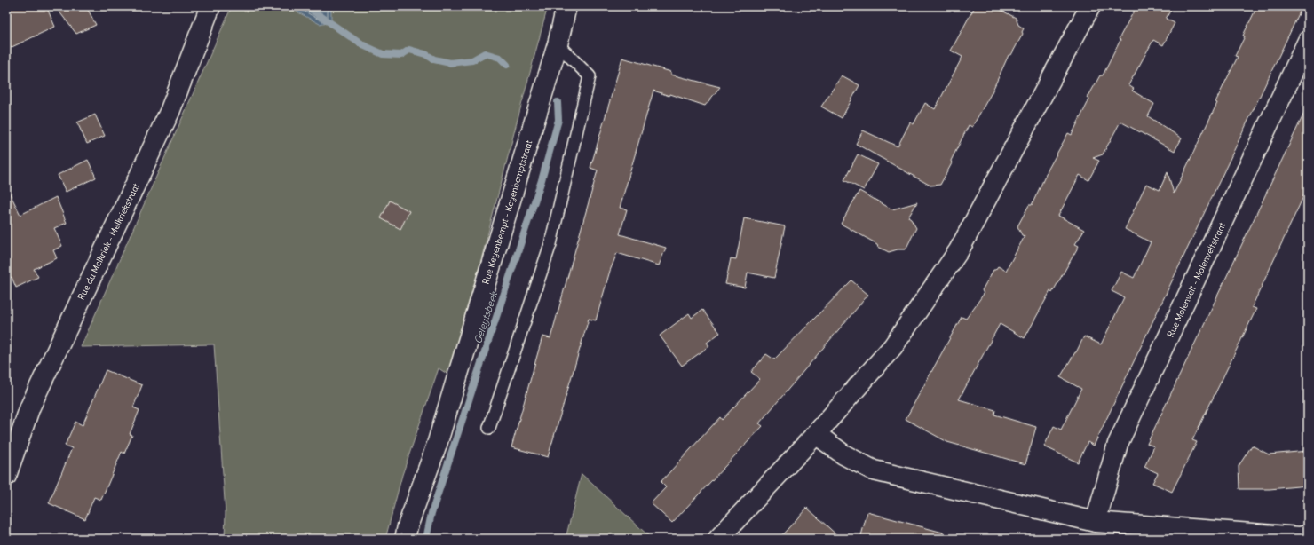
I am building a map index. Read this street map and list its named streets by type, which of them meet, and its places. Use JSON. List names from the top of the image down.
{
  "streets": {
    "street": ["Rue Keyenbempt - Keyenbemptstraat", "Rue du Melkriek - Melkriekstraat", "Rue Molenvelt - Molenveltstraat"]
  },
  "water": ["Geleytsbeek"]
}
